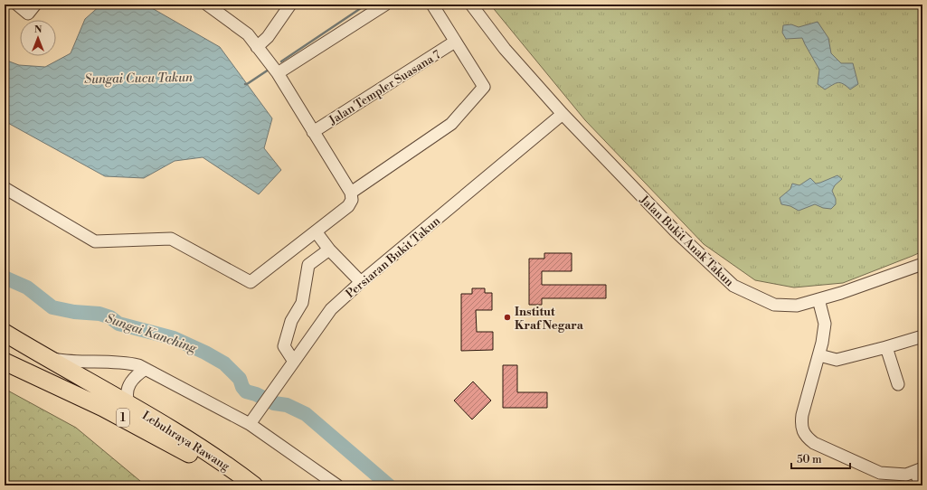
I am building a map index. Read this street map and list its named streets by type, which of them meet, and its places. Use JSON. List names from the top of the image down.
{
  "streets": {
    "highway": ["1", "Lebuhraya Rawang"],
    "street": ["Jalan Templer Suasana 7", "Jalan Bukit Anak Takun", "Persiaran Bukit Takun"]
  },
  "crossings": [
    ["Jalan Bukit Anak Takun", "Persiaran Bukit Takun"]
  ],
  "water": ["Sungai Cucu Takun", "Sungai Kanching"],
  "places": ["Institut Kraf Negara"],
  "scale_bar": "50 m",
  "north": "top"
}
